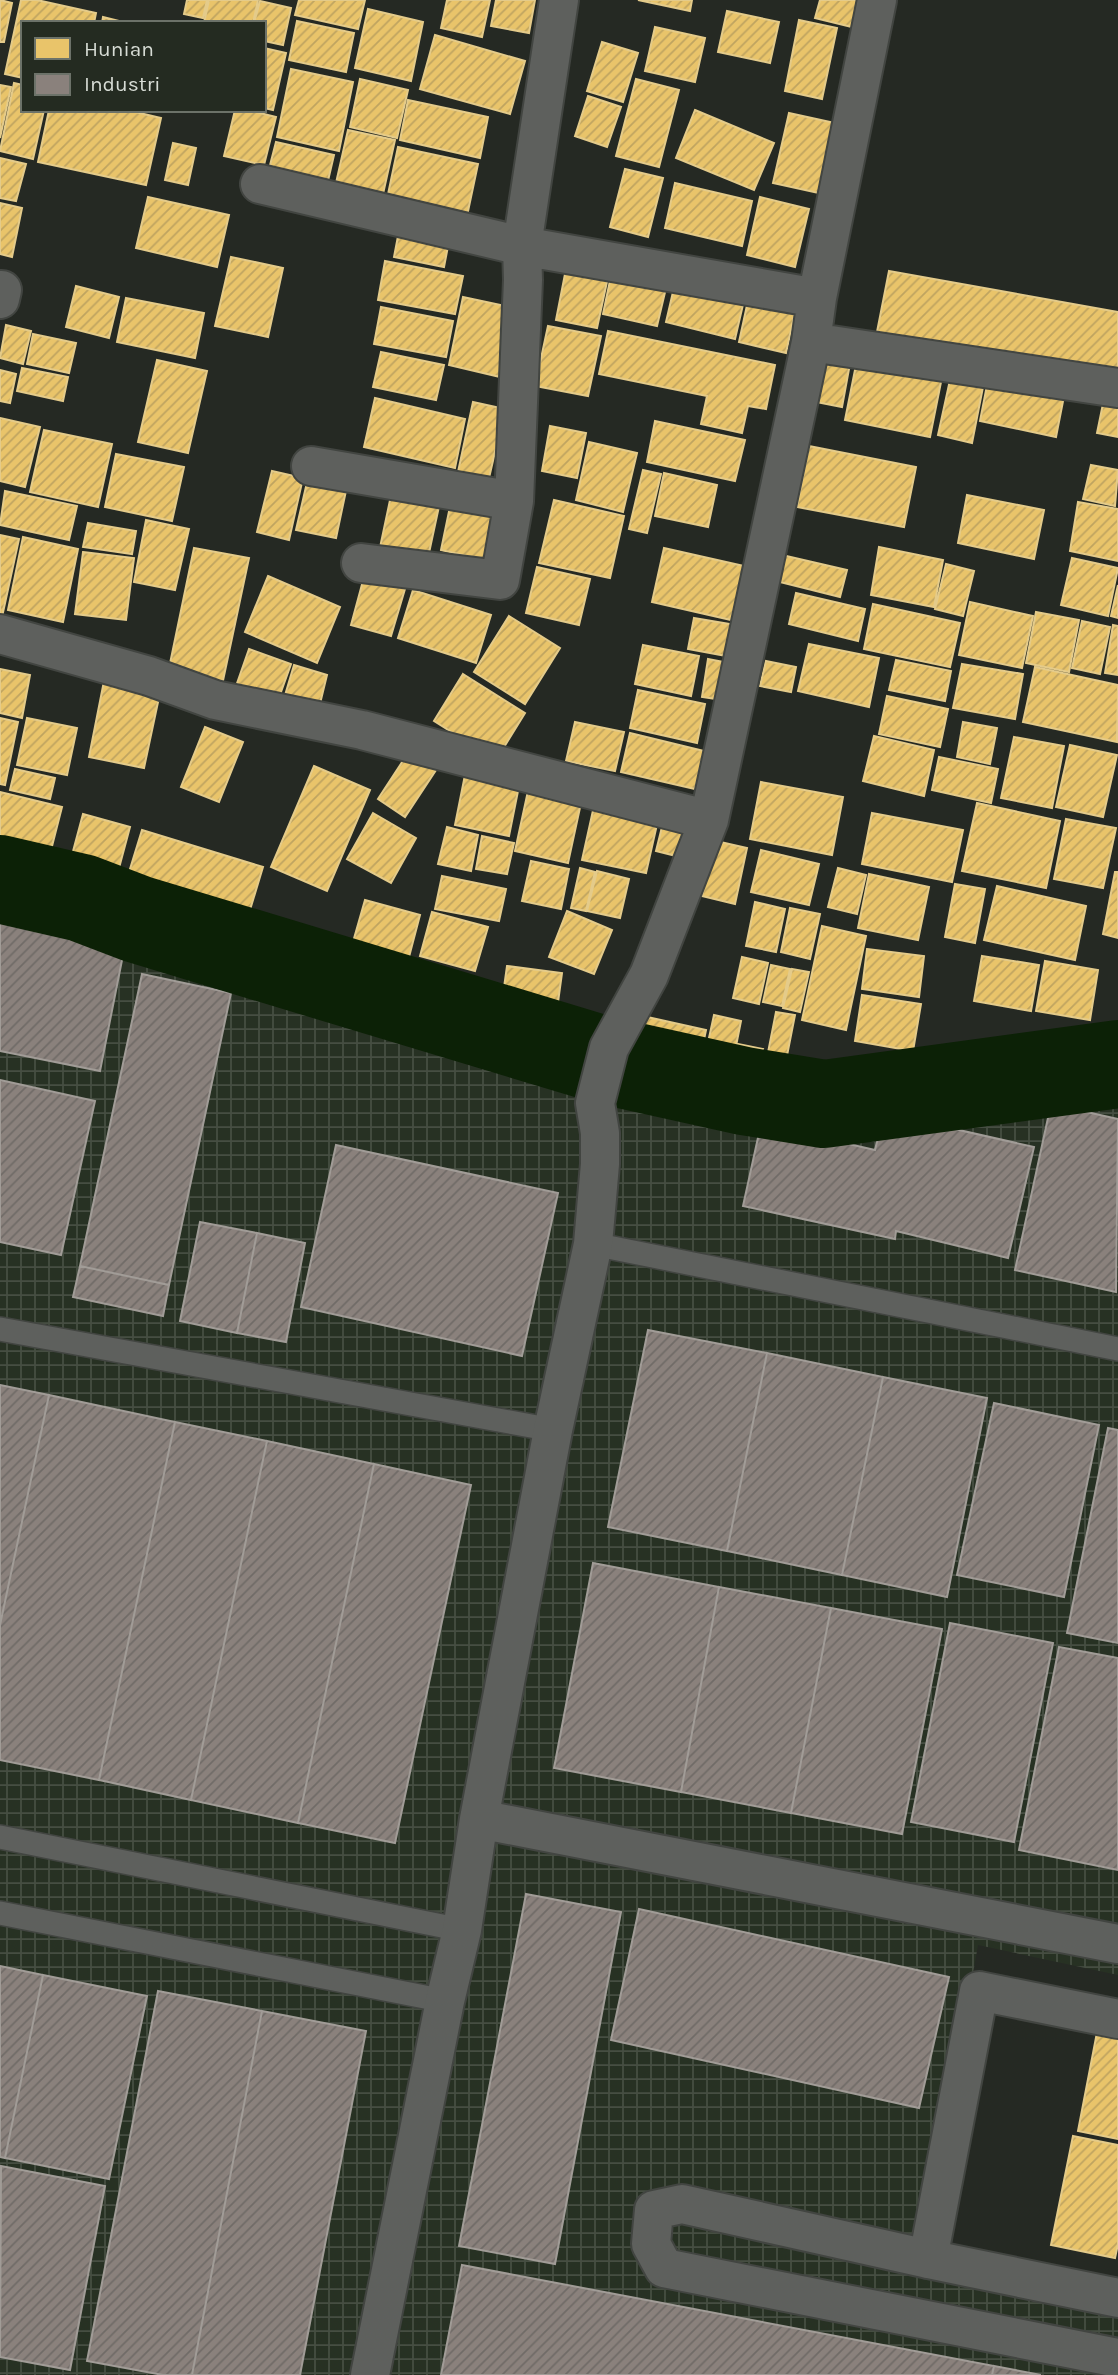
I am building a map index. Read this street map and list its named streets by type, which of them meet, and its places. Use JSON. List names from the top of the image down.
{
  "legend": ["Hunian", "Industri"]
}
